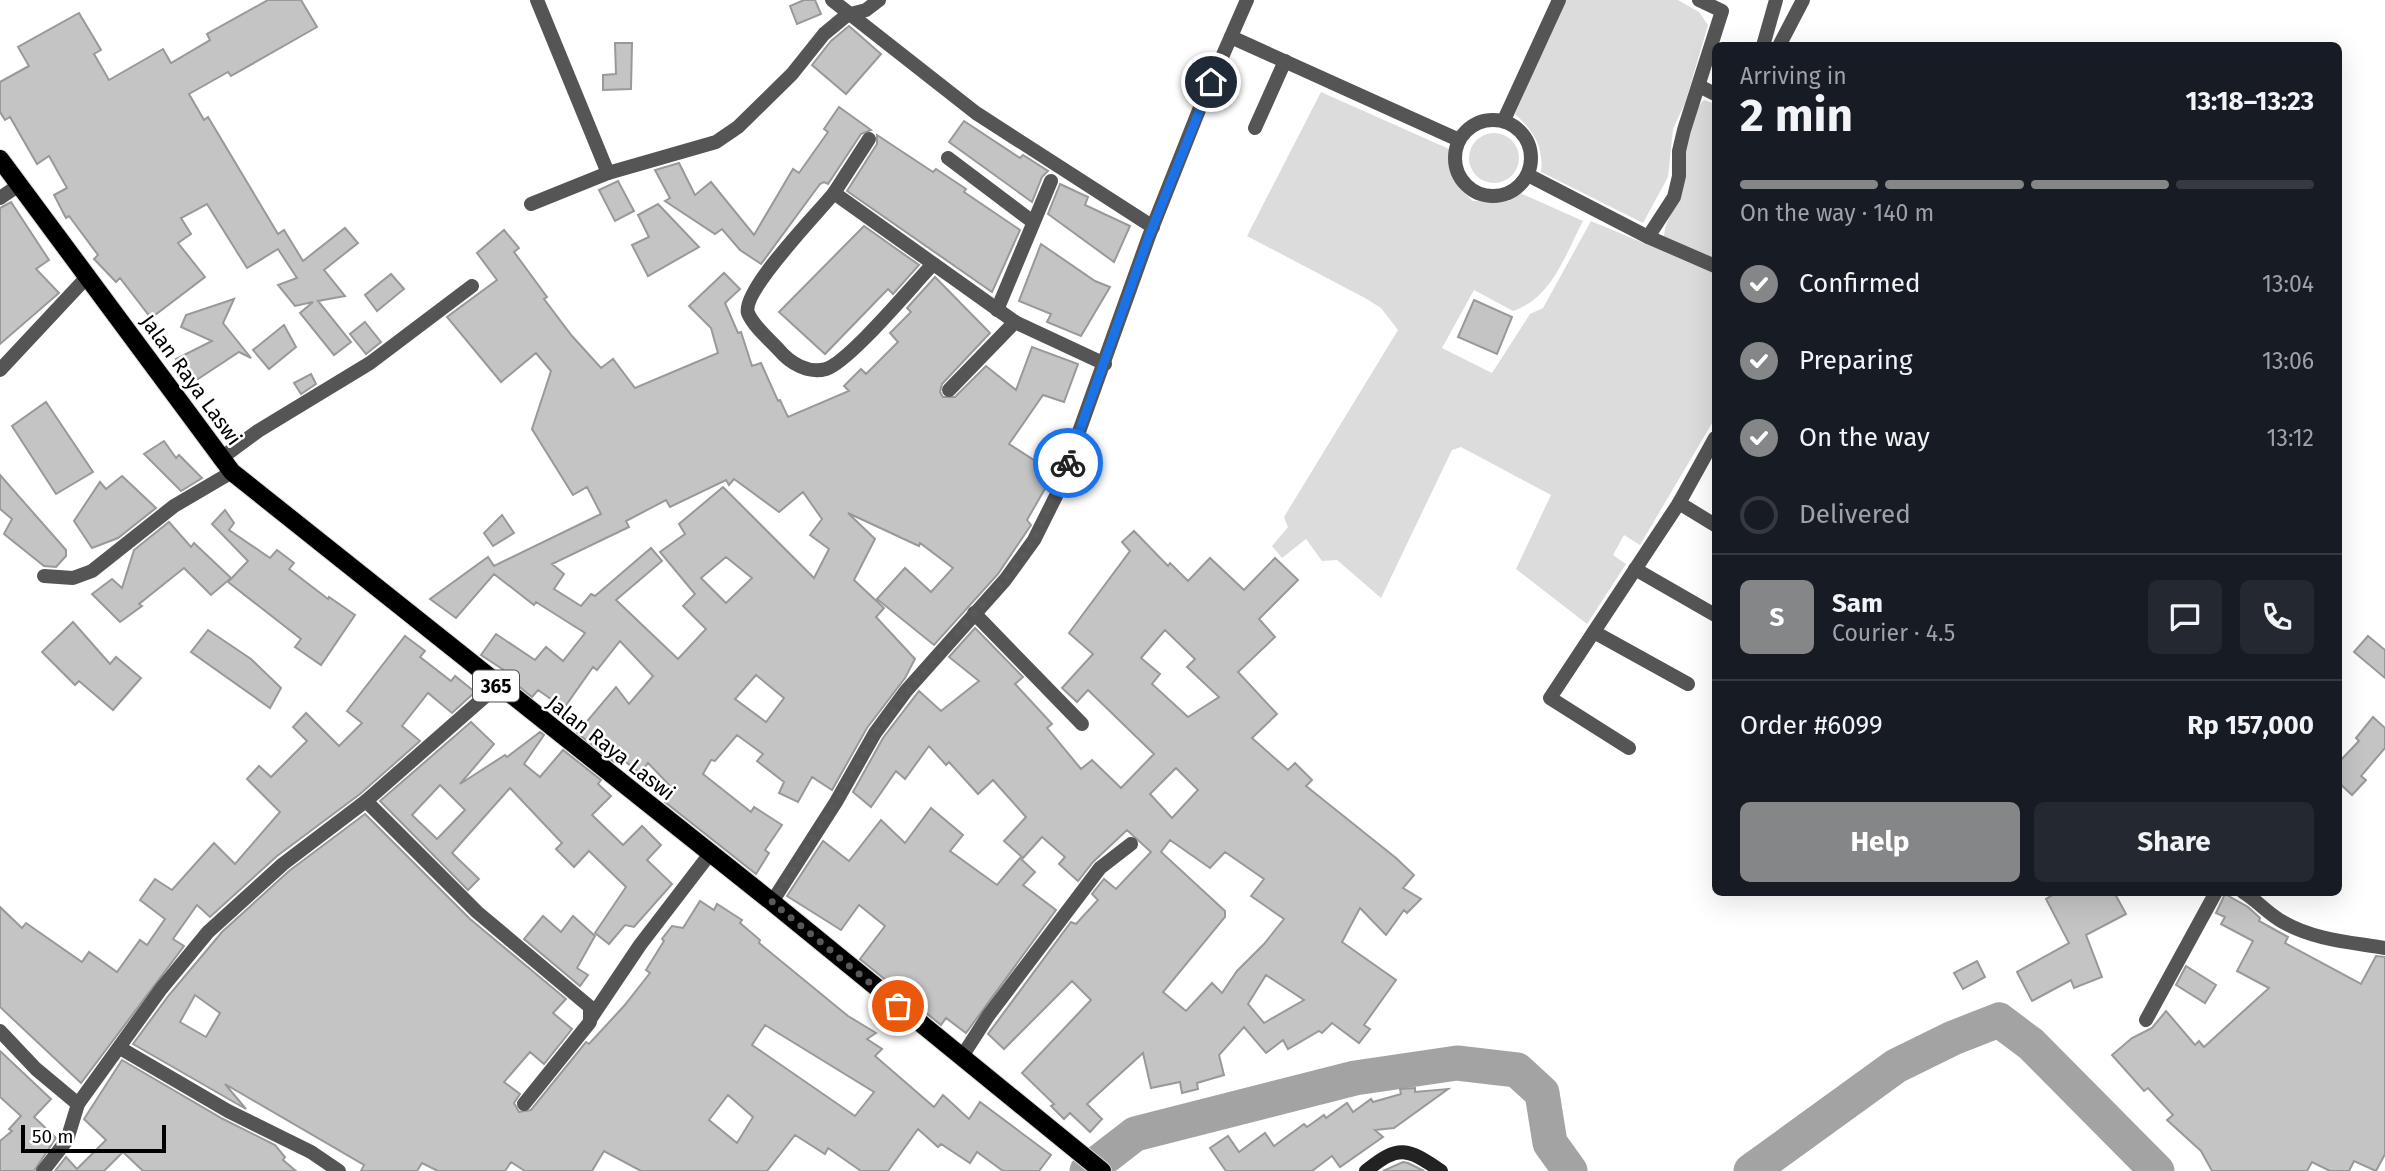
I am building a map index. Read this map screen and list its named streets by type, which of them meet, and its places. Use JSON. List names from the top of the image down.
{
  "streets": {
    "main road": ["Jalan Raya Laswi", "365"]
  },
  "scale_bar": "50 m",
  "page": {
    "heading": ["2 min", "Arriving in", "13:18–13:23"],
    "panel": [
      "Sam",
      "Courier · 4.5",
      "Order #6099",
      "Rp 157,000"
    ],
    "bar": "On the way · 140 m",
    "list": [
      ["Confirmed", "13:04"],
      ["Preparing", "13:06"],
      ["On the way", "13:12"],
      "Delivered"
    ],
    "round": "S",
    "buttons": ["Help", "Share"],
    "scale": "50 m"
  }
}
